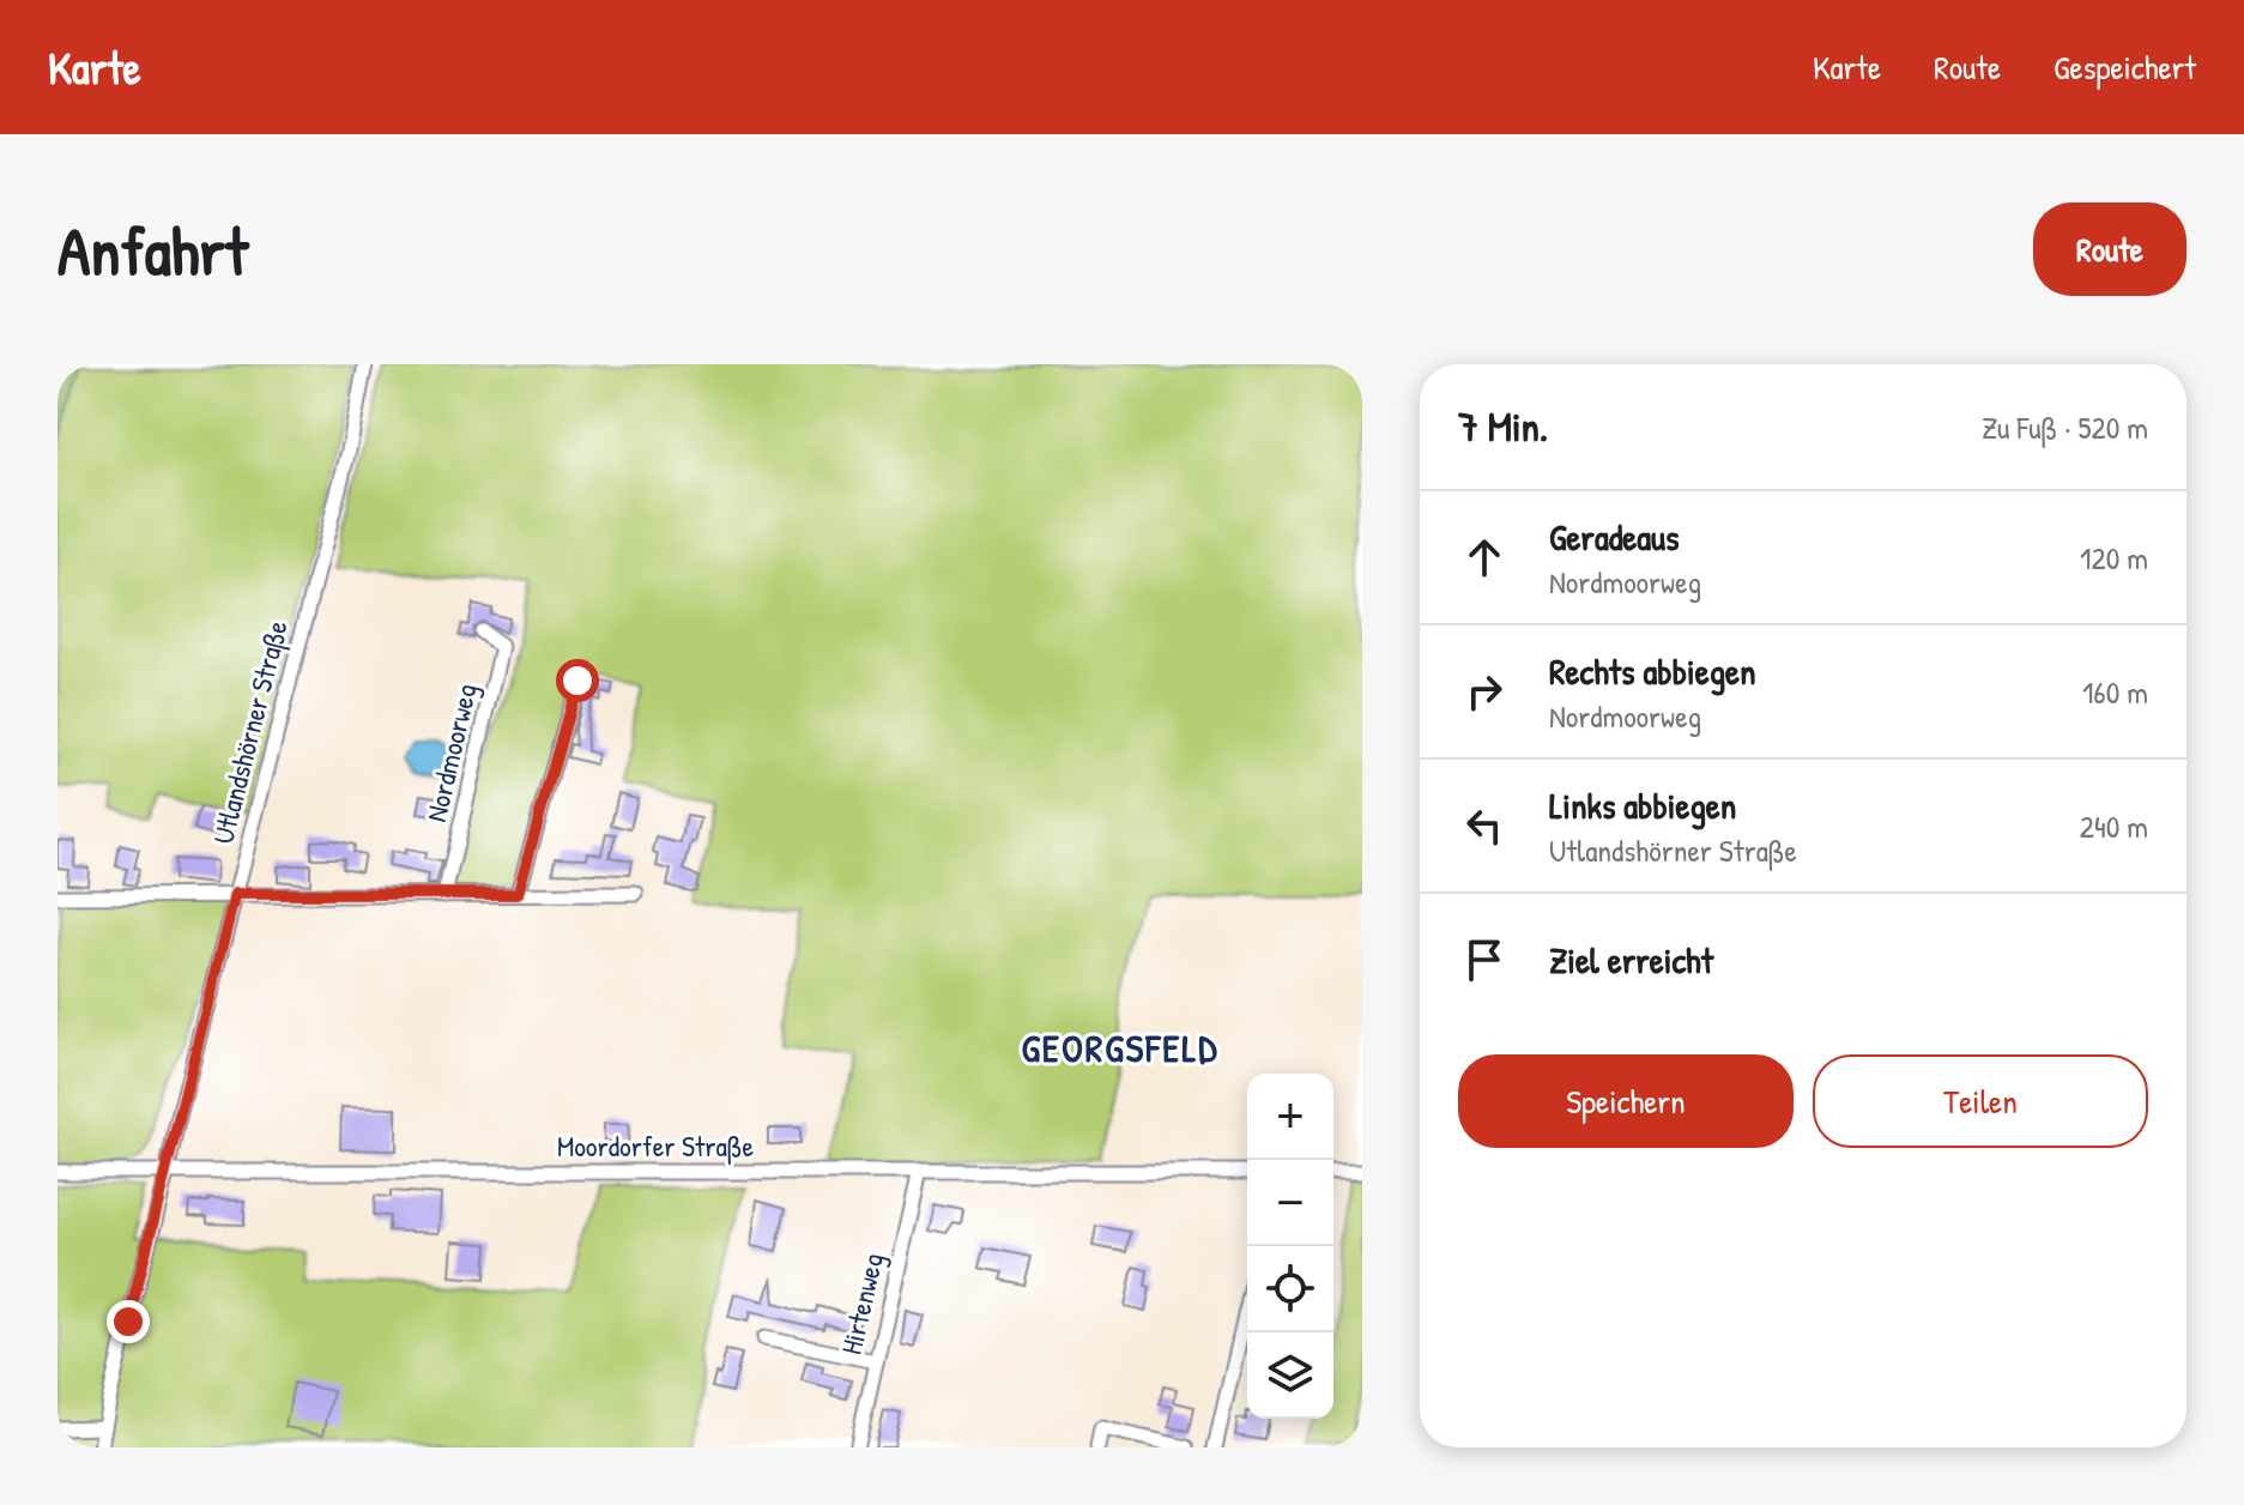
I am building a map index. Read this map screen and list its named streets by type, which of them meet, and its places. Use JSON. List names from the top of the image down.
{
  "streets": {
    "street": [
      "Utlandshörner Straße",
      "Nordmoorweg",
      "Moordorfer Straße",
      "Hirtenweg"
    ]
  },
  "crossings": [
    ["Utlandshörner Straße", "Moordorfer Straße"],
    ["Moordorfer Straße", "Hirtenweg"]
  ],
  "districts": ["GEORGSFELD"],
  "page": {
    "header": "Karte",
    "nav": ["Karte", "Route", "Gespeichert"],
    "buttons": [
      "Route",
      ["Speichern", "Teilen"]
    ],
    "title": "Anfahrt",
    "heading": ["7 Min.", "Zu Fuß · 520 m"],
    "list": [
      ["Geradeaus", "Nordmoorweg", "120 m"],
      ["Rechts abbiegen", "Nordmoorweg", "160 m"],
      ["Links abbiegen", "Utlandshörner Straße", "240 m"],
      "Ziel erreicht"
    ],
    "map_buttons": ["+", "−"]
  }
}
